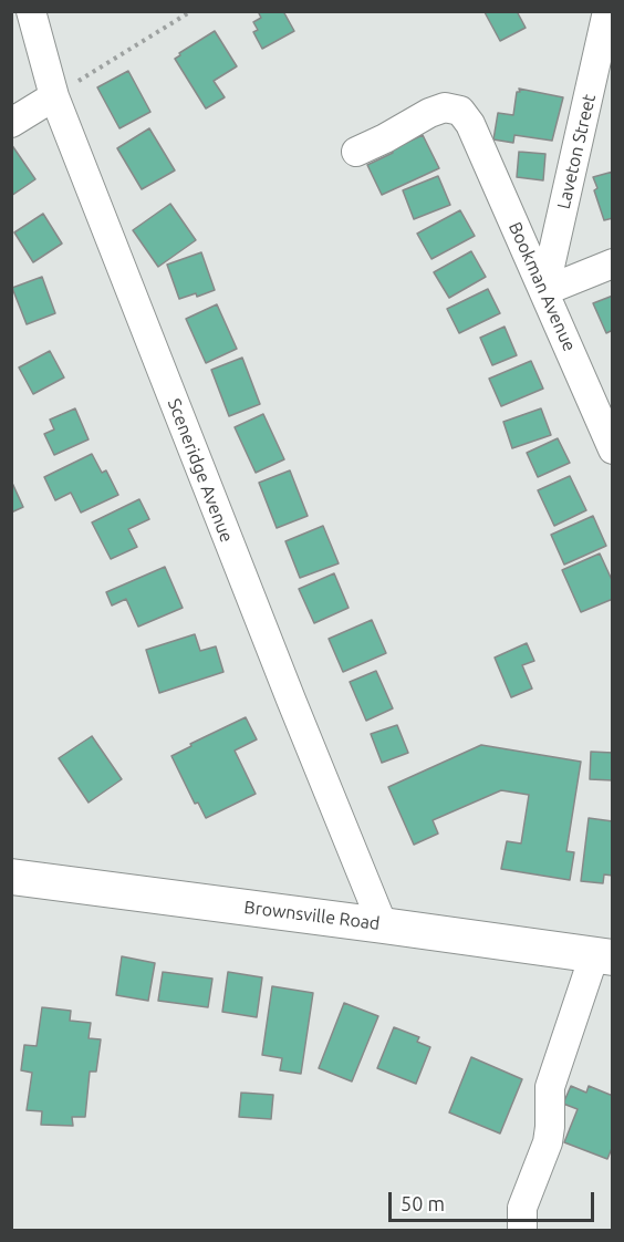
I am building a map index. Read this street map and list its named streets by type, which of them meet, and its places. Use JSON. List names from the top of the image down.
{
  "streets": {
    "main road": ["Brownsville Road"],
    "street": ["Laveton Street", "Bookman Avenue", "Sceneridge Avenue"]
  },
  "crossings": [
    ["Laveton Street", "Bookman Avenue"],
    ["Sceneridge Avenue", "Brownsville Road"]
  ],
  "scale_bar": "50 m"
}
